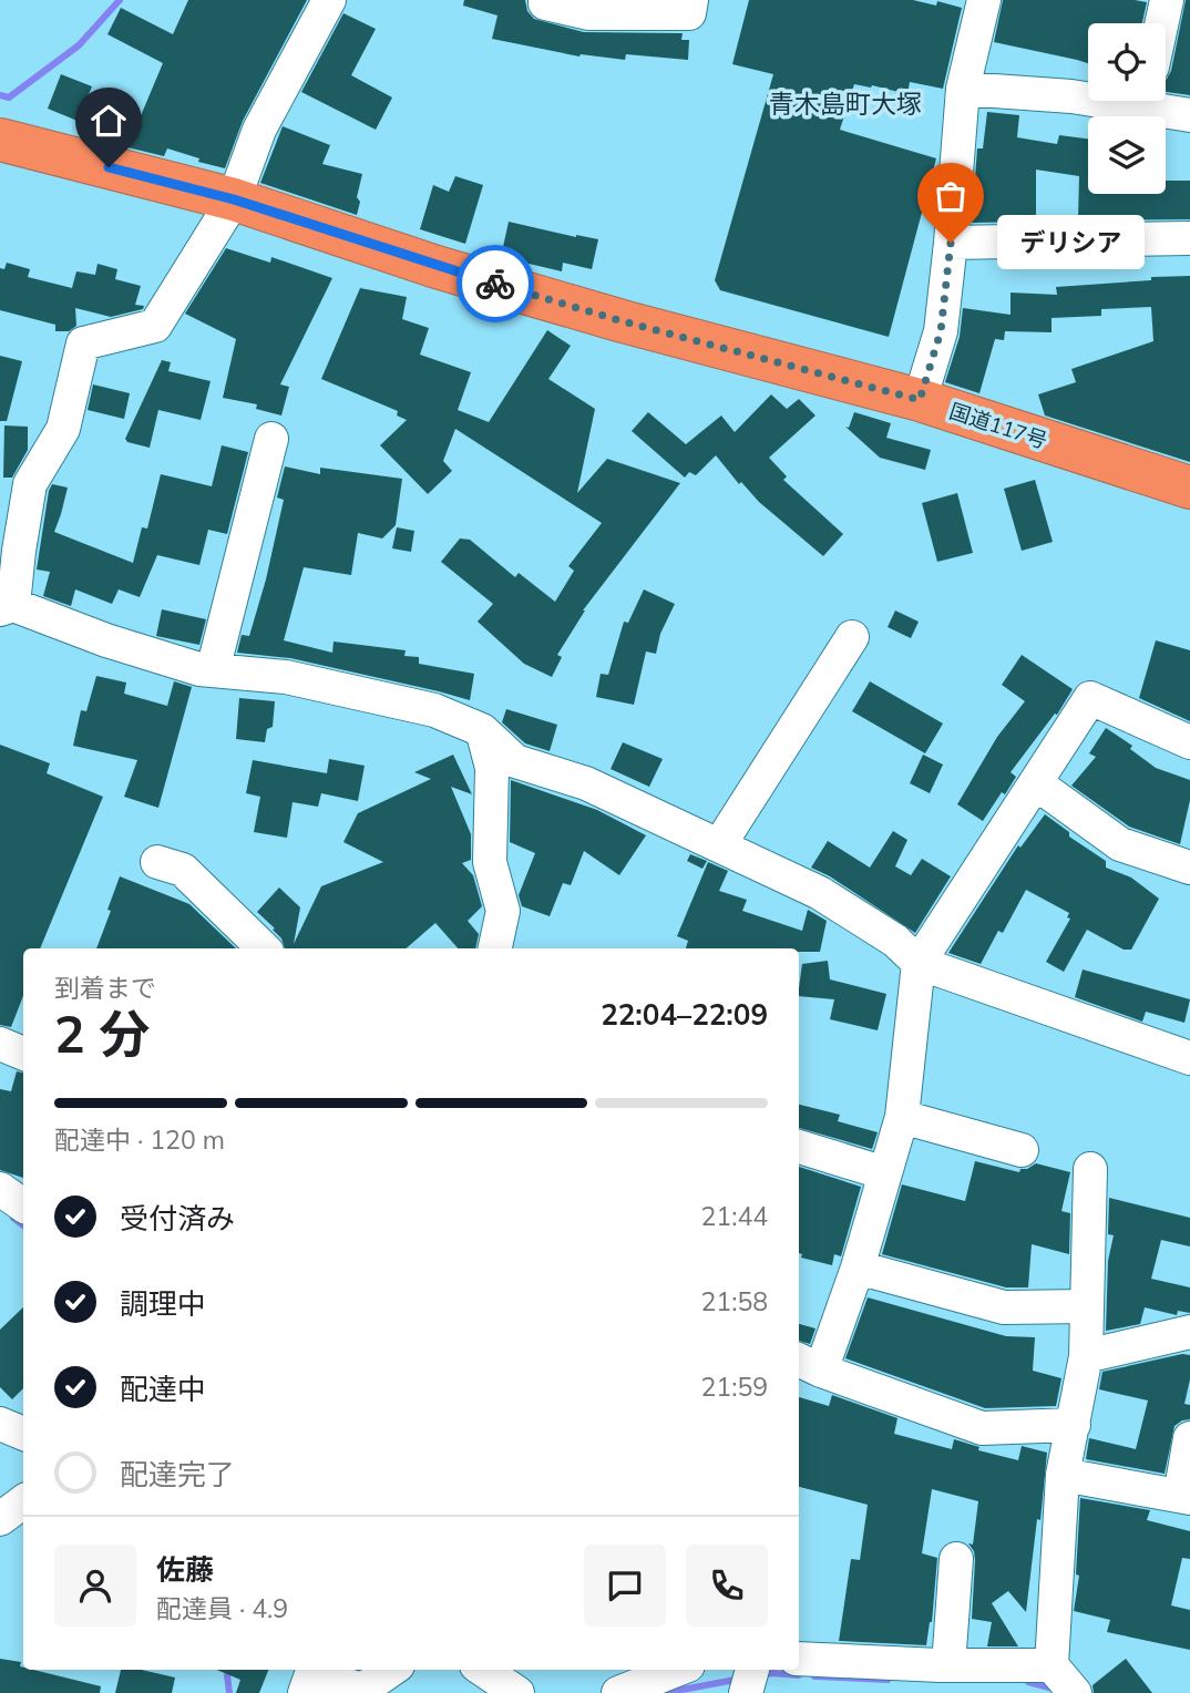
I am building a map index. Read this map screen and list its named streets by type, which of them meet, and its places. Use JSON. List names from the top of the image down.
{
  "streets": {
    "highway": ["国道117号"]
  },
  "districts": ["青木島町大塚"],
  "places": ["デリシア"],
  "page": {
    "bubble": "デリシア",
    "heading": ["2 分", "到着まで", "22:04–22:09"],
    "panel": ["佐藤", "配達員 · 4.9"],
    "bar": "配達中 · 120 m",
    "list": [
      ["受付済み", "21:44"],
      ["調理中", "21:58"],
      ["配達中", "21:59"],
      "配達完了"
    ]
  }
}
